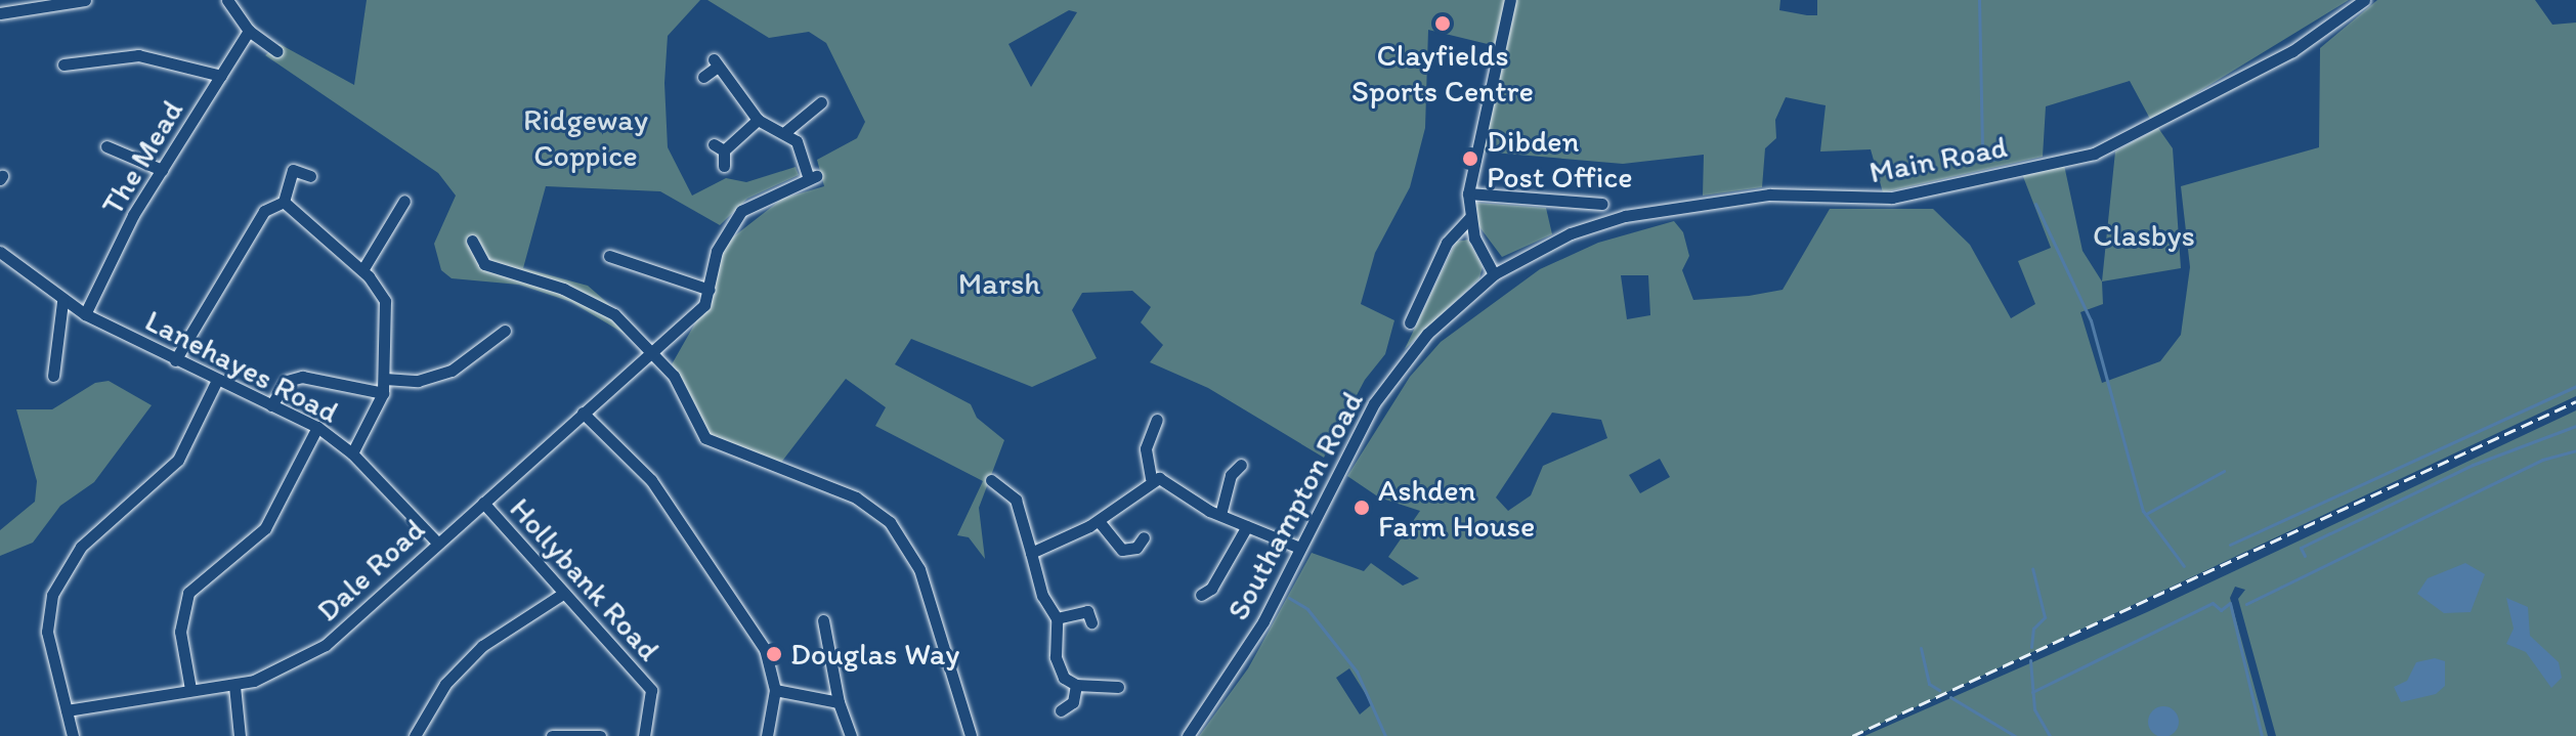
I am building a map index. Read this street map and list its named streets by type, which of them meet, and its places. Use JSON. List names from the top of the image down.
{
  "streets": {
    "street": [
      "The Mead",
      "Main Road",
      "Lanehayes Road",
      "Southampton Road",
      "Dale Road",
      "Hollybank Road"
    ]
  },
  "crossings": [
    ["The Mead", "Lanehayes Road"],
    ["Main Road", "Southampton Road"],
    ["Lanehayes Road", "Dale Road"],
    ["Dale Road", "Hollybank Road"]
  ],
  "parks": ["Ridgeway Coppice", "Clasbys", "Marsh"],
  "places": [
    "Clayfields Sports Centre",
    "Dibden Post Office",
    "Ashden Farm House",
    "Douglas Way"
  ]
}
